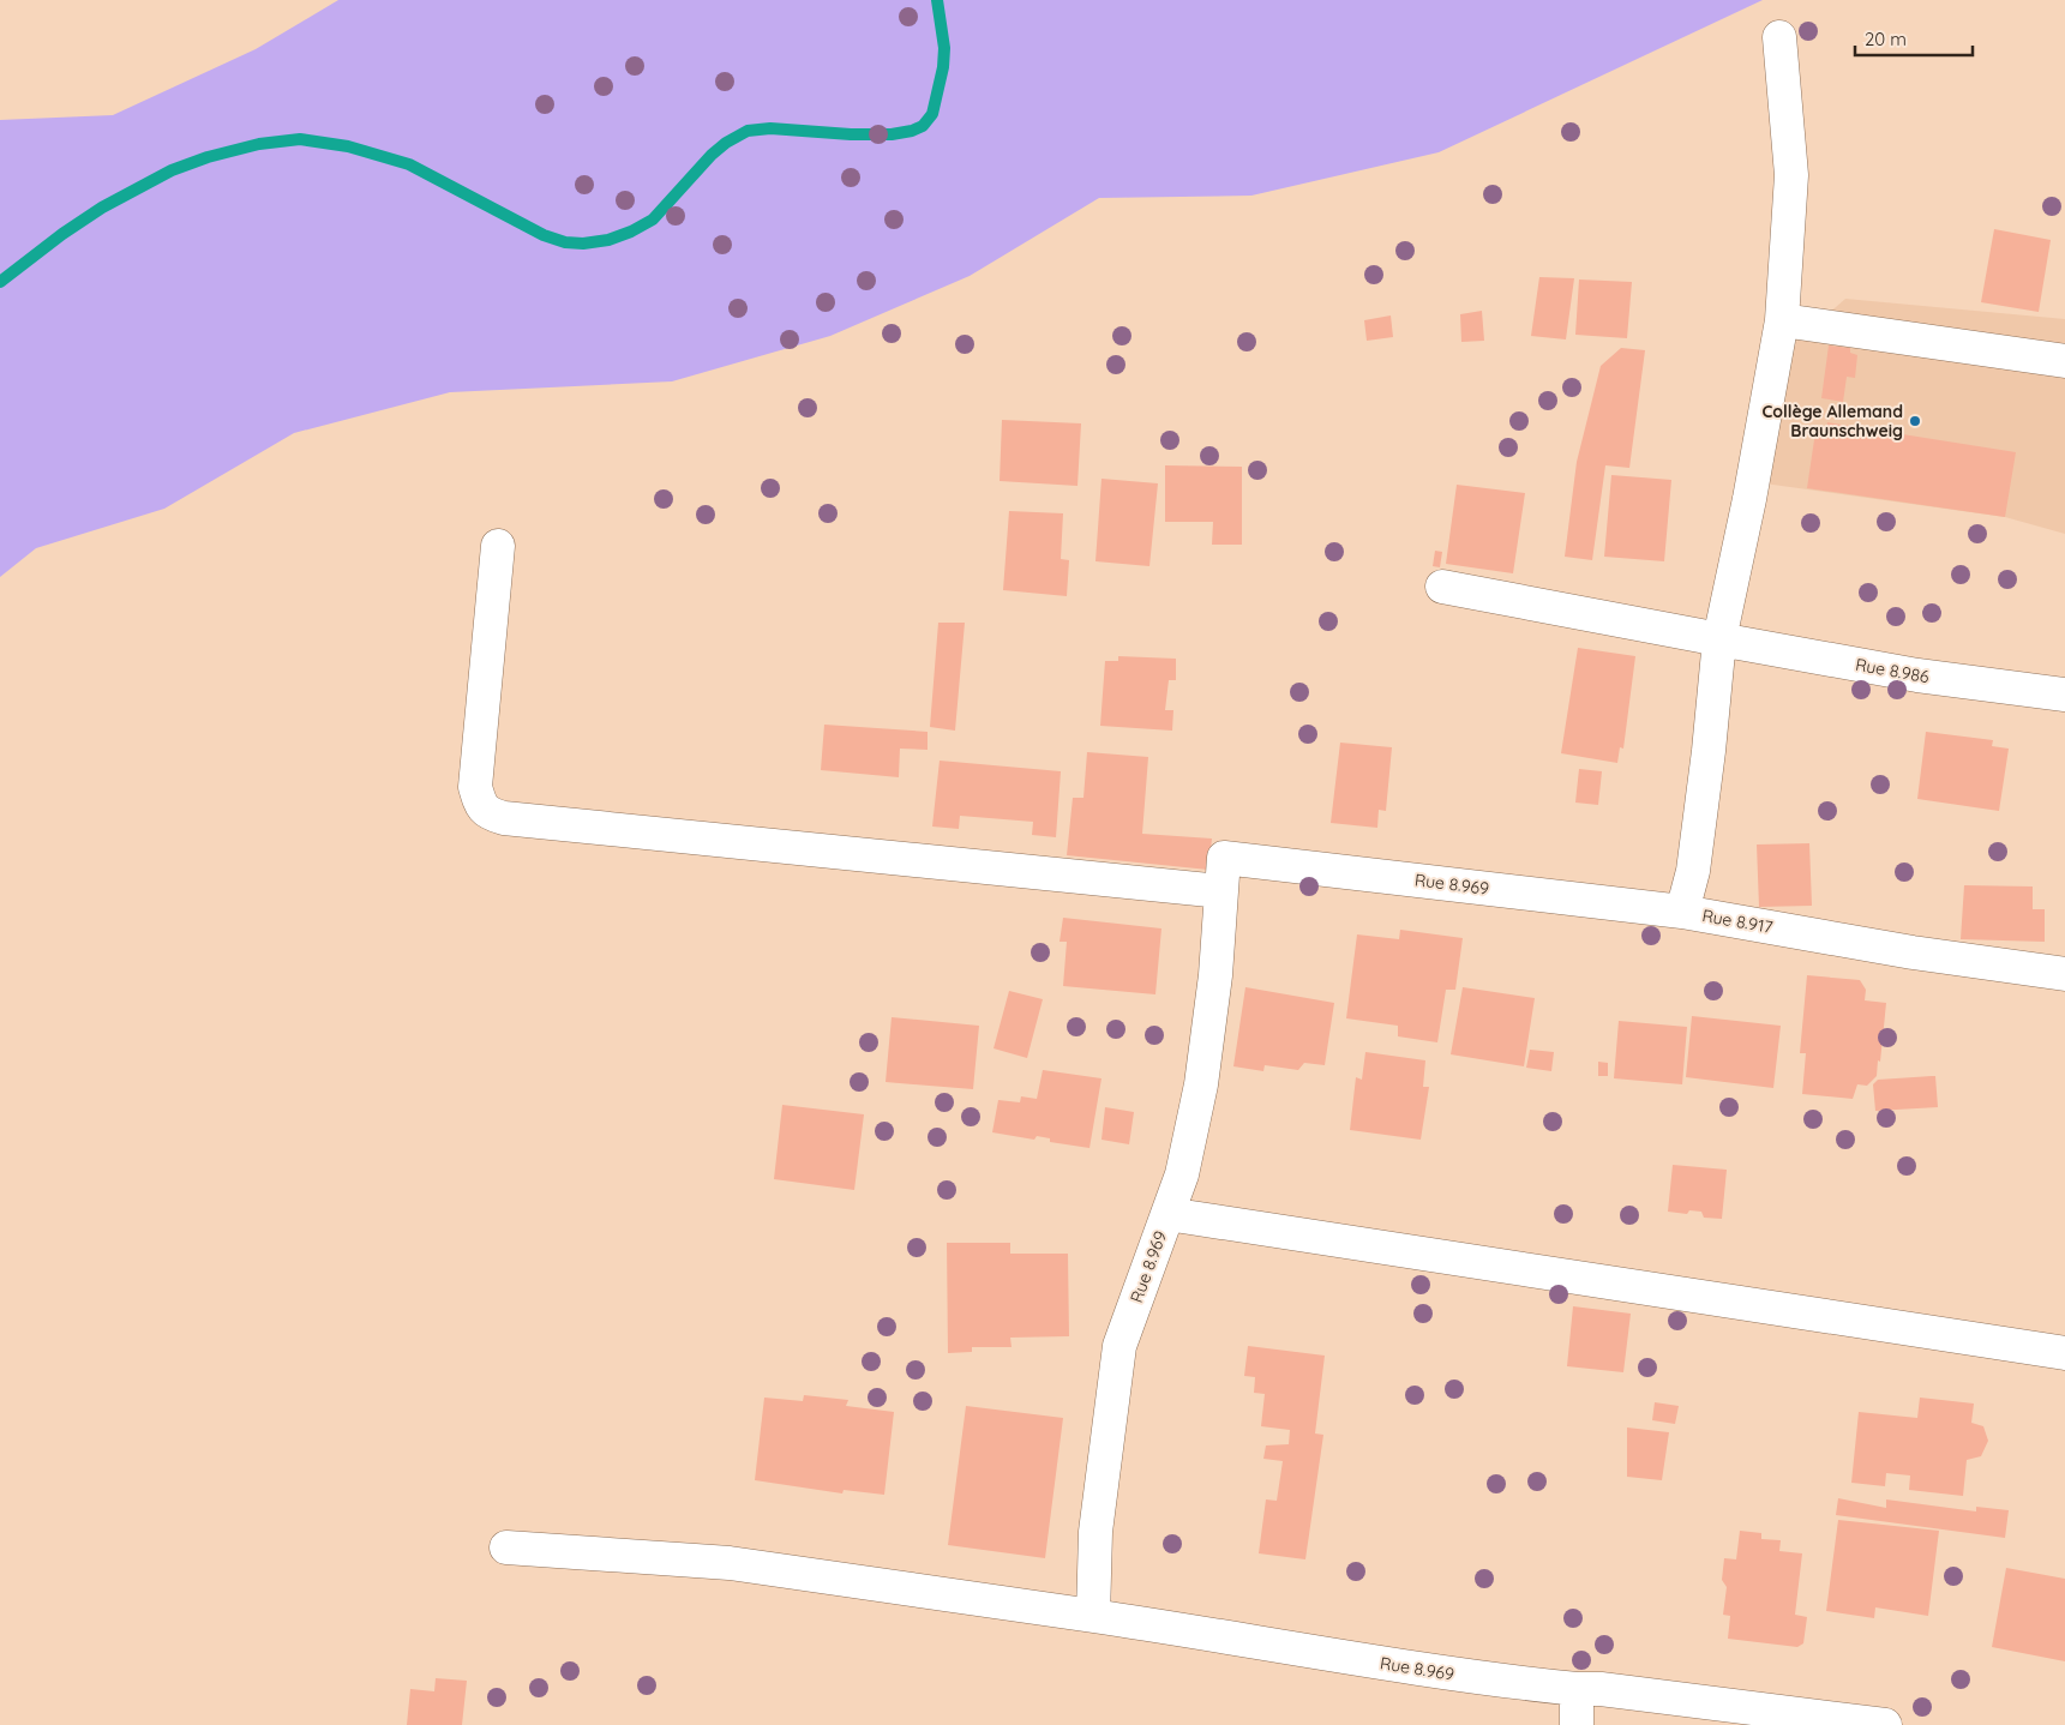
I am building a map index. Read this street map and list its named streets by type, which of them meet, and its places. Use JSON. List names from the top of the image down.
{
  "streets": {
    "street": ["Rue 8.986", "Rue 8.969", "Rue 8.917"]
  },
  "crossings": [
    ["Rue 8.986", "Rue 8.917"],
    ["Rue 8.969", "Rue 8.917"]
  ],
  "places": ["Collège Allemand Braunschweig"],
  "scale_bar": "20 m"
}
